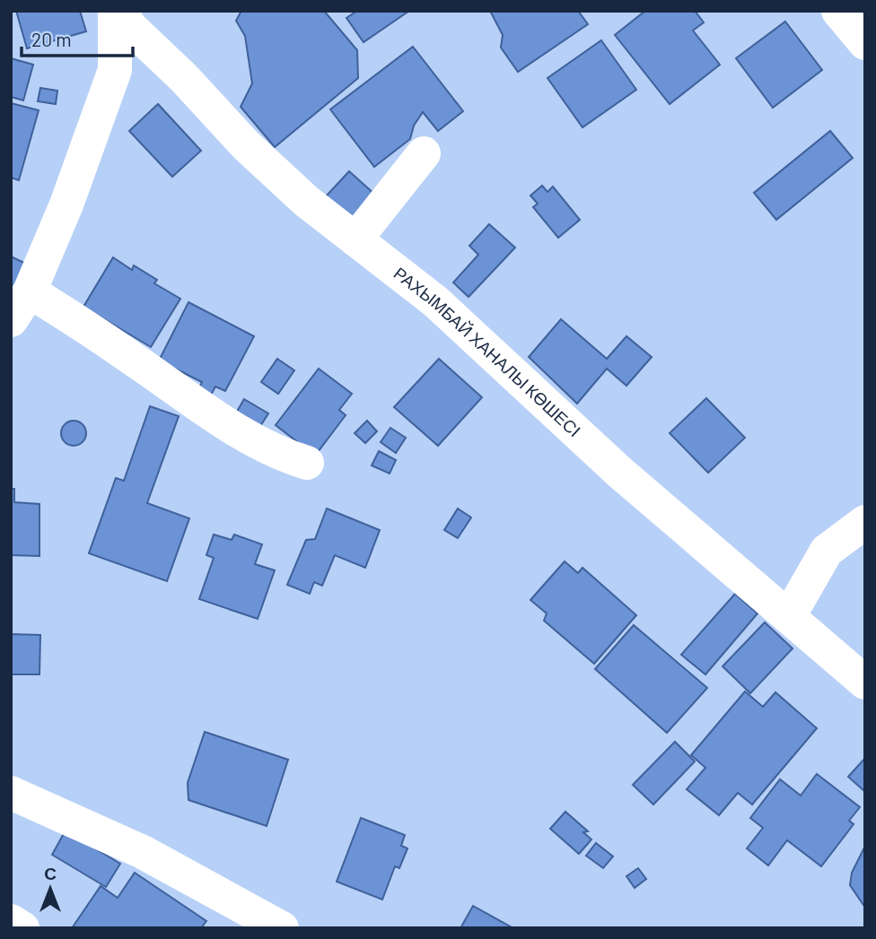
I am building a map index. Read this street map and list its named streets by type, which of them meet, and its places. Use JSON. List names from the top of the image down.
{
  "streets": {
    "street": ["РАХЫМБАЙ ХАНАЛЫ КӨШЕСІ"]
  },
  "scale_bar": "20 m",
  "north": "top"
}
